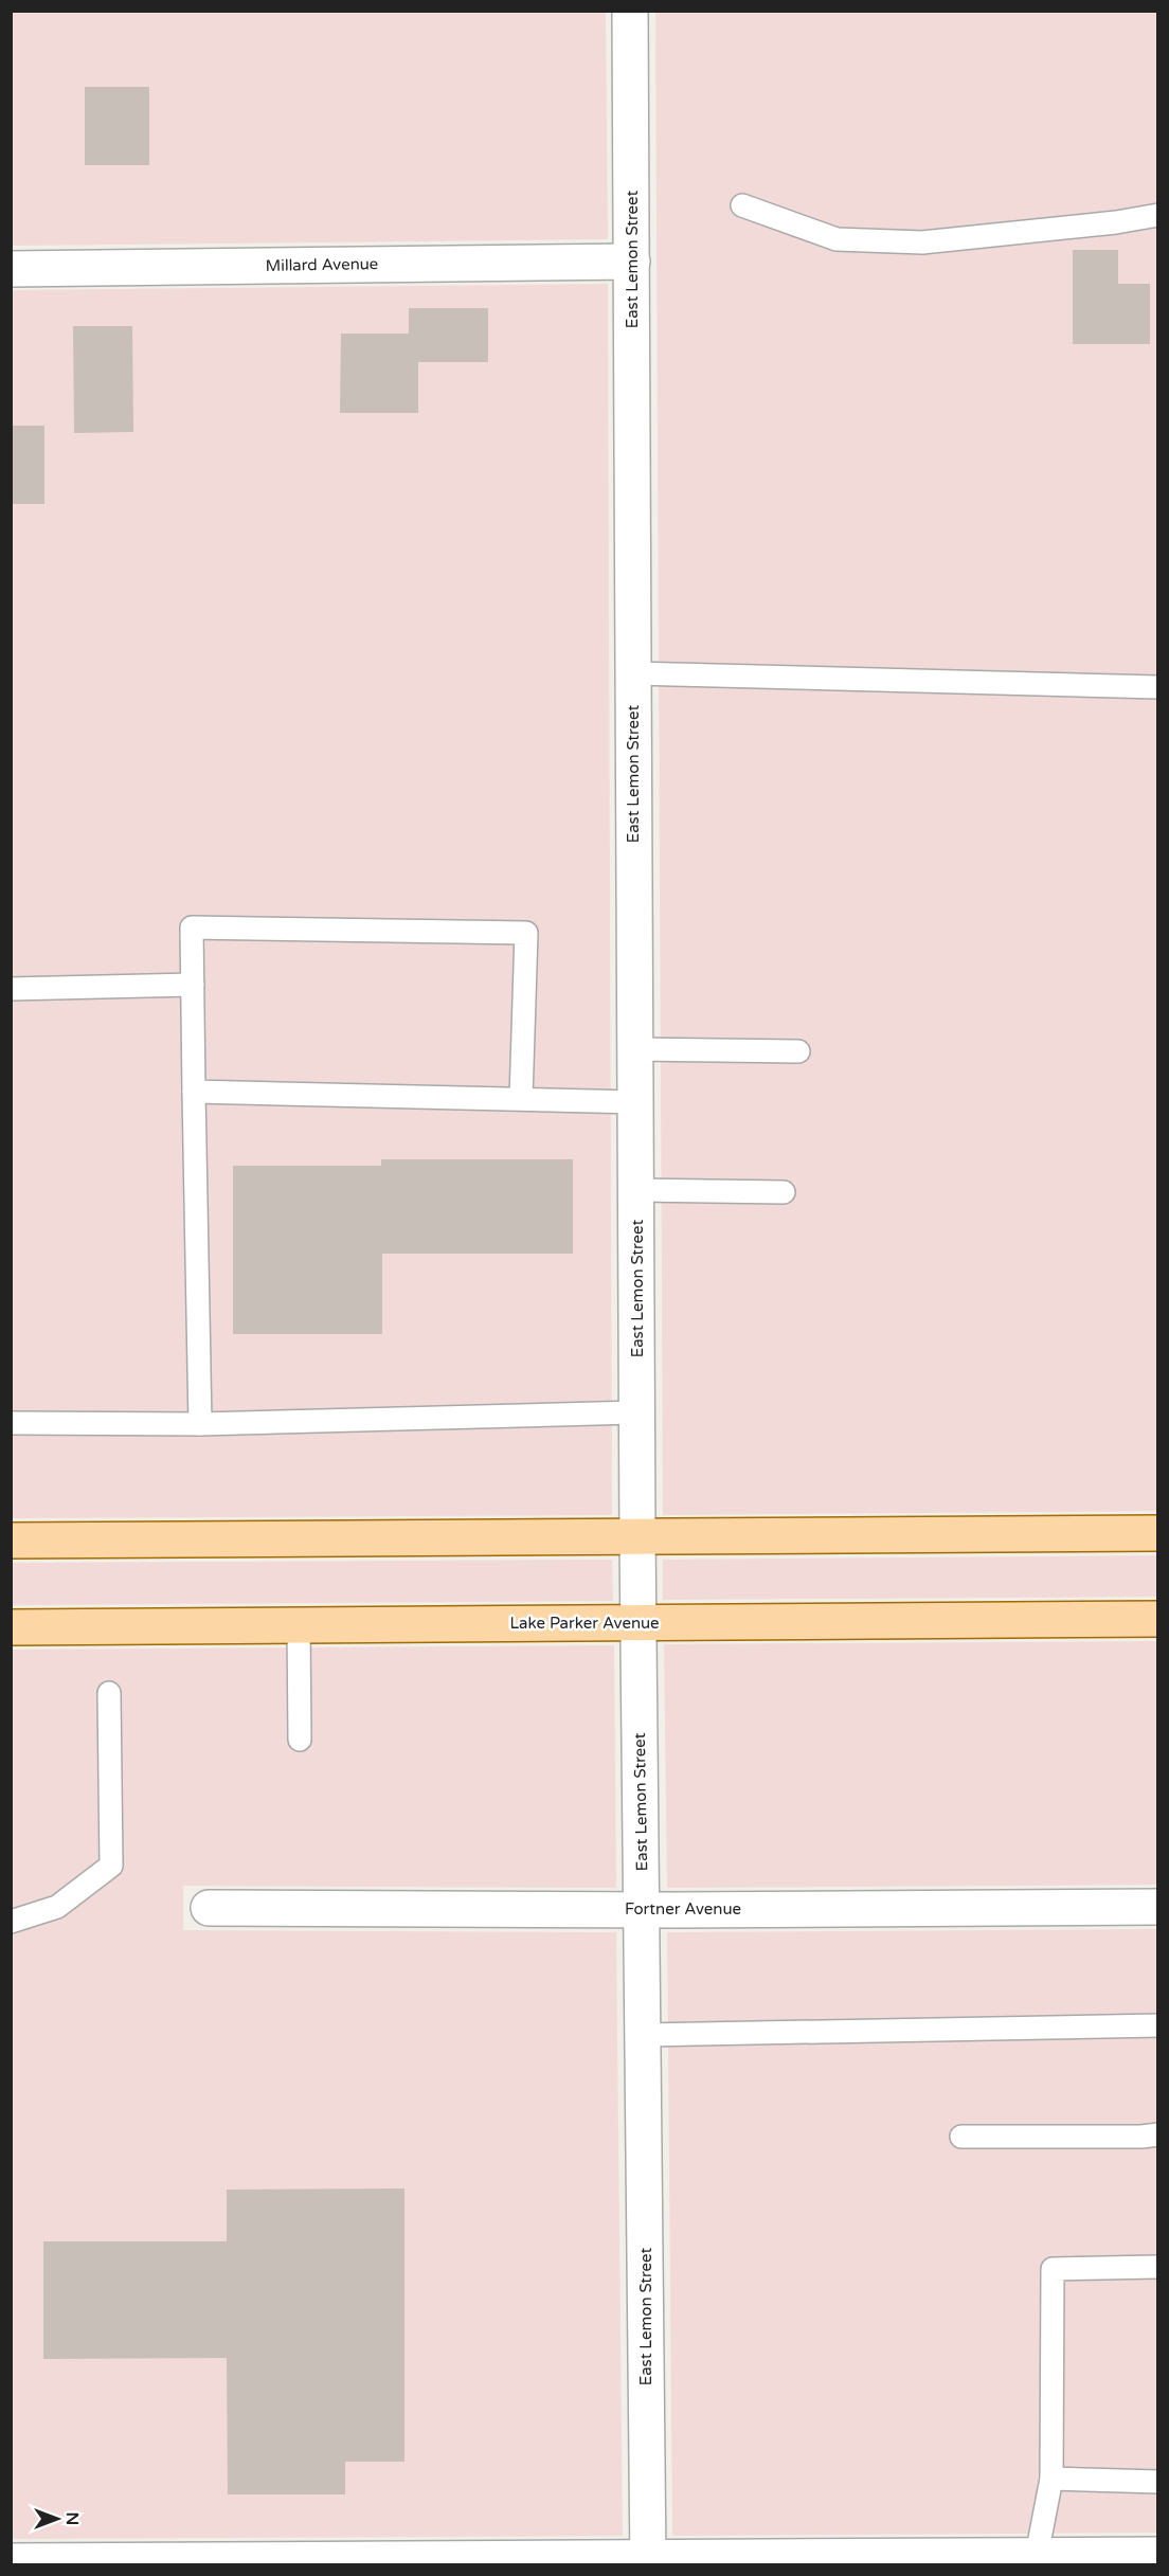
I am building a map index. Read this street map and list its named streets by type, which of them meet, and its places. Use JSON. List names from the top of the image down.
{
  "streets": {
    "main road": ["Lake Parker Avenue"],
    "street": ["East Lemon Street", "Millard Avenue", "Fortner Avenue"]
  },
  "crossings": [
    ["East Lemon Street", "Millard Avenue"],
    ["East Lemon Street", "Lake Parker Avenue"],
    ["East Lemon Street", "Fortner Avenue"]
  ],
  "north": "right"
}
